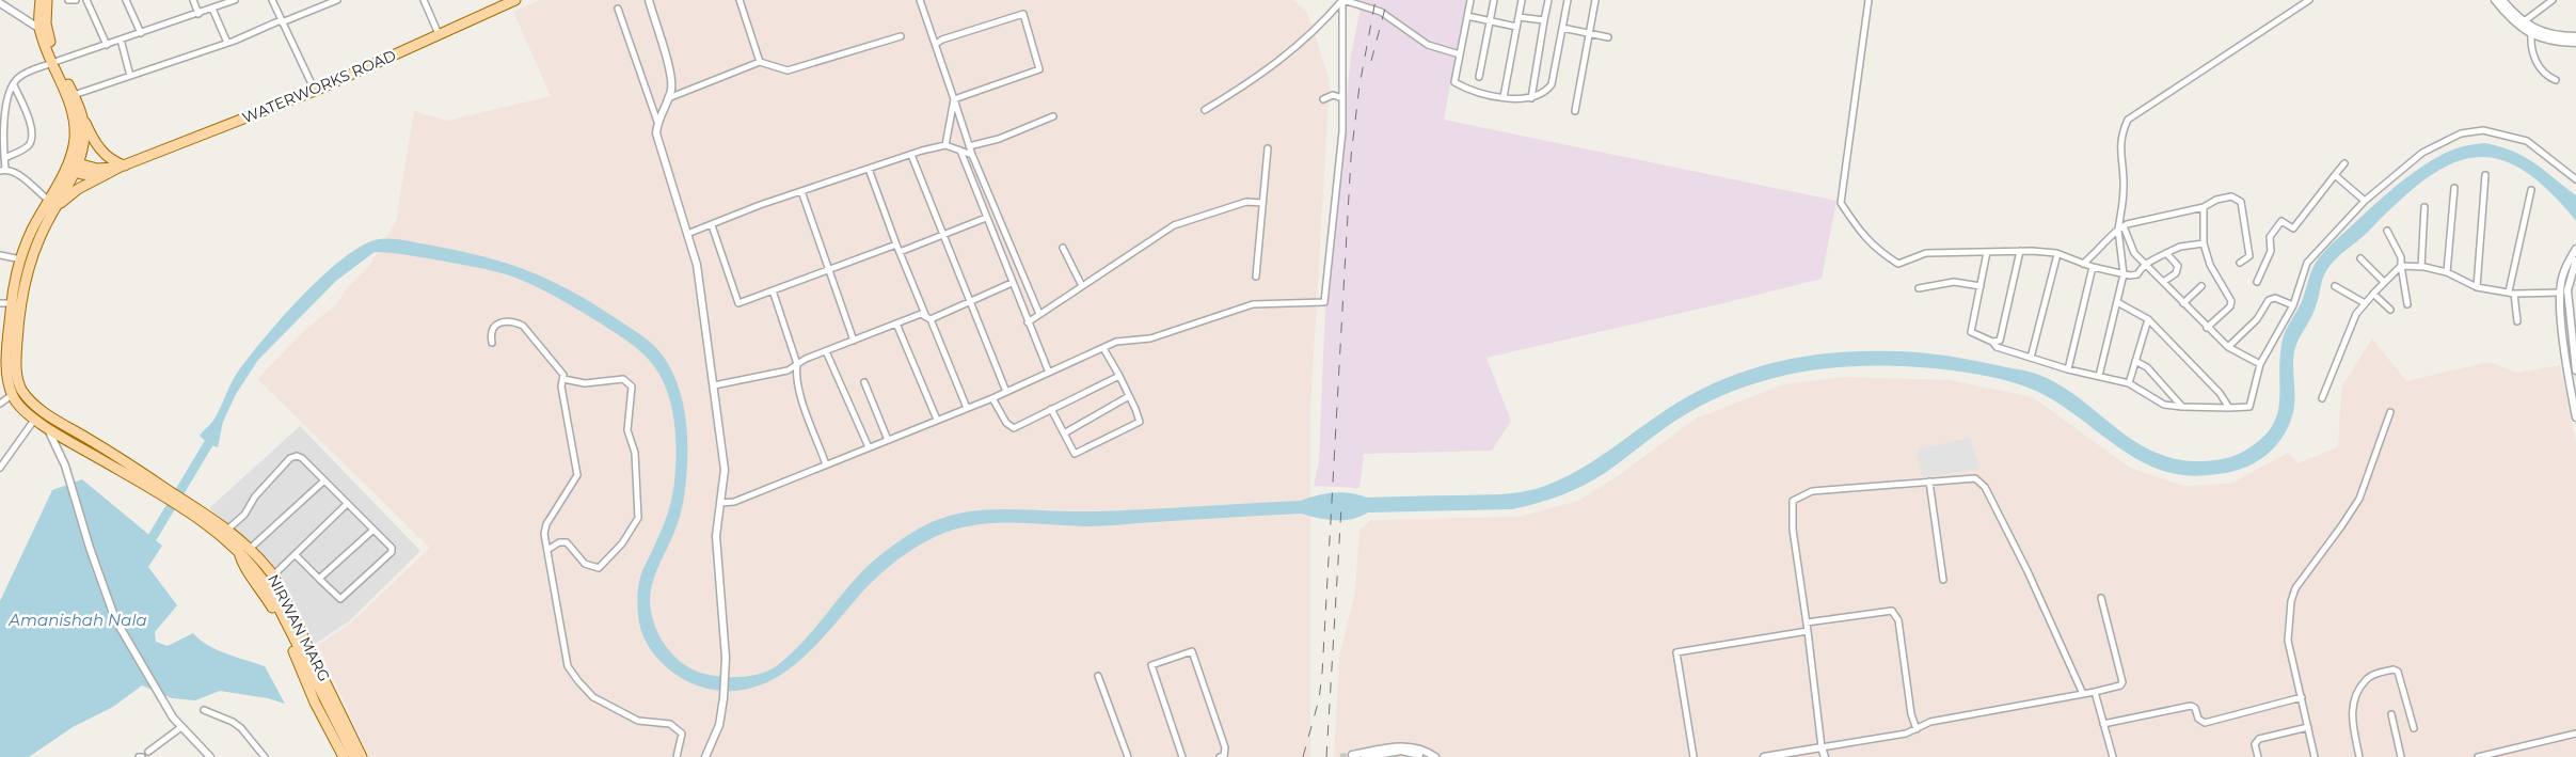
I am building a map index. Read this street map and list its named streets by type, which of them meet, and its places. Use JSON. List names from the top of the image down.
{
  "streets": {
    "main road": ["WATERWORKS ROAD", "NIRWAN MARG"]
  },
  "water": ["Amanishah Nala"]
}
